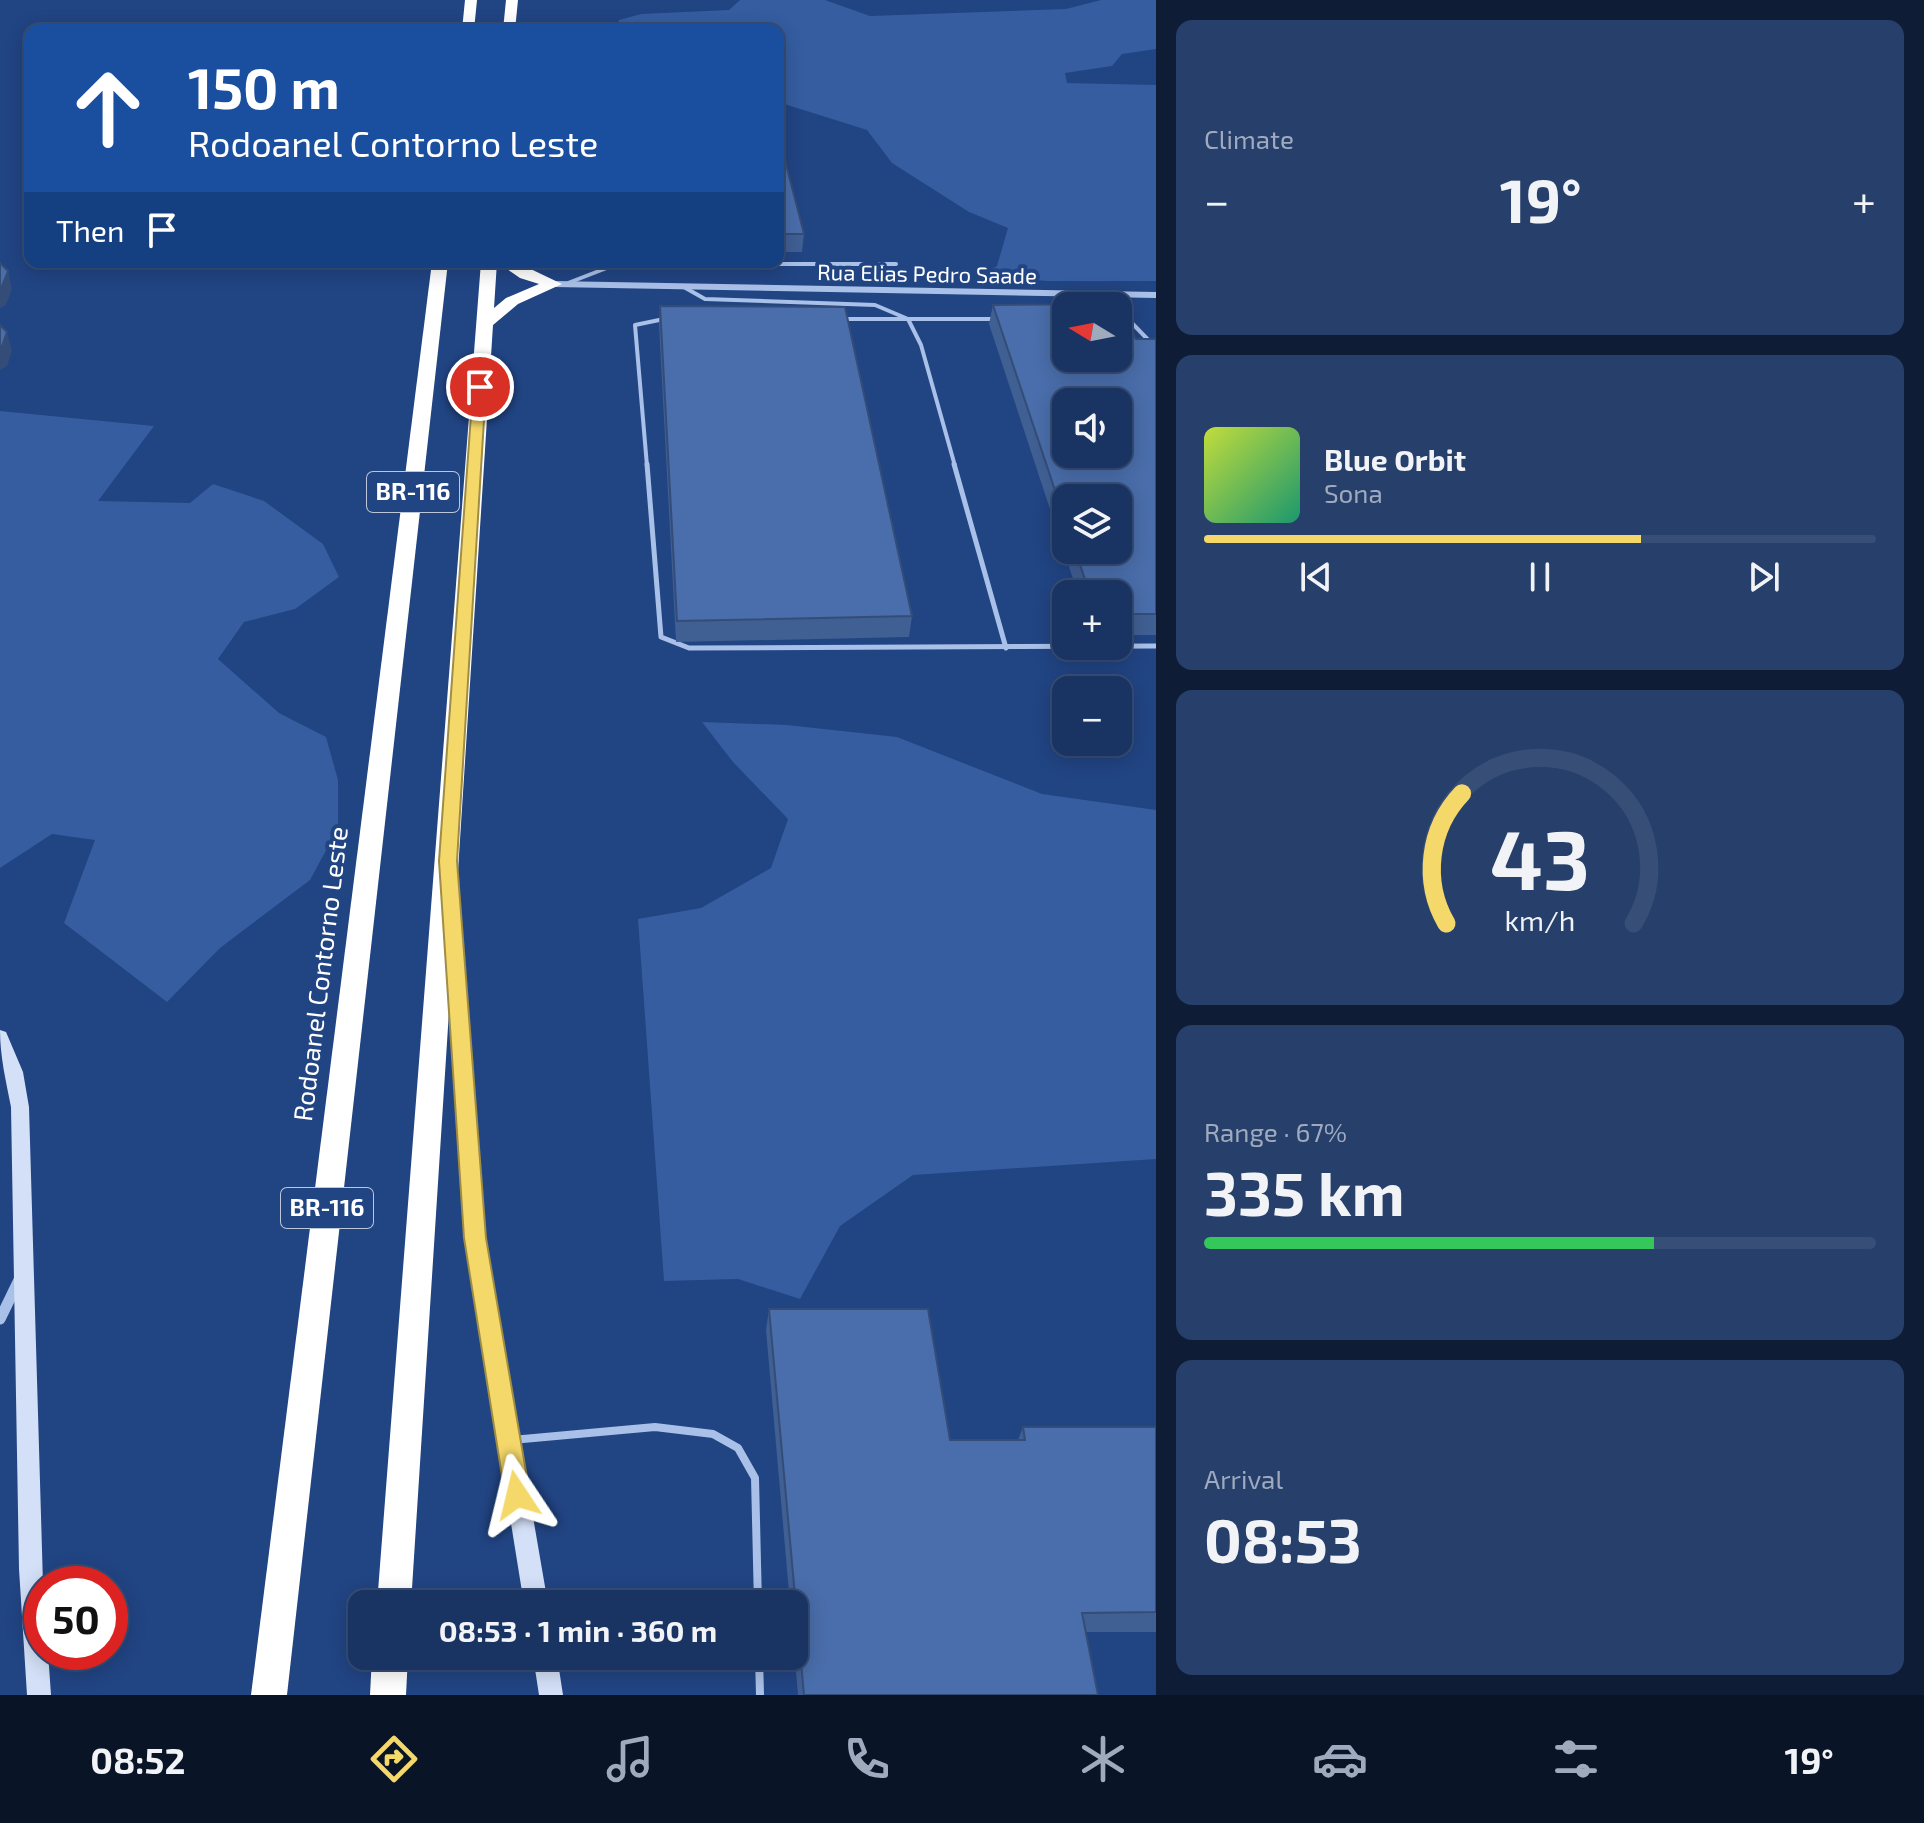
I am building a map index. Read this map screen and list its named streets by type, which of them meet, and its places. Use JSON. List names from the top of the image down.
{
  "streets": {
    "highway": ["BR-116", "Rodoanel Contorno Leste"],
    "street": ["Rua Elias Pedro Saade"]
  },
  "north": "left",
  "page": {
    "tile": [
      "Climate",
      ["Range · 67%", "335 km"],
      ["Arrival", "08:53"]
    ],
    "turn": ["150 m", "Rodoanel Contorno Leste"],
    "heat": ["−", "19°", "+"],
    "then": "Then",
    "map_buttons": ["+", "−"],
    "song": ["Blue Orbit", "Sona"],
    "limit": "50",
    "trip": "08:53 · 1 min · 360 m",
    "tabs": ["08:52", "19°"],
    "gauge": ["43", "km/h"]
  }
}
